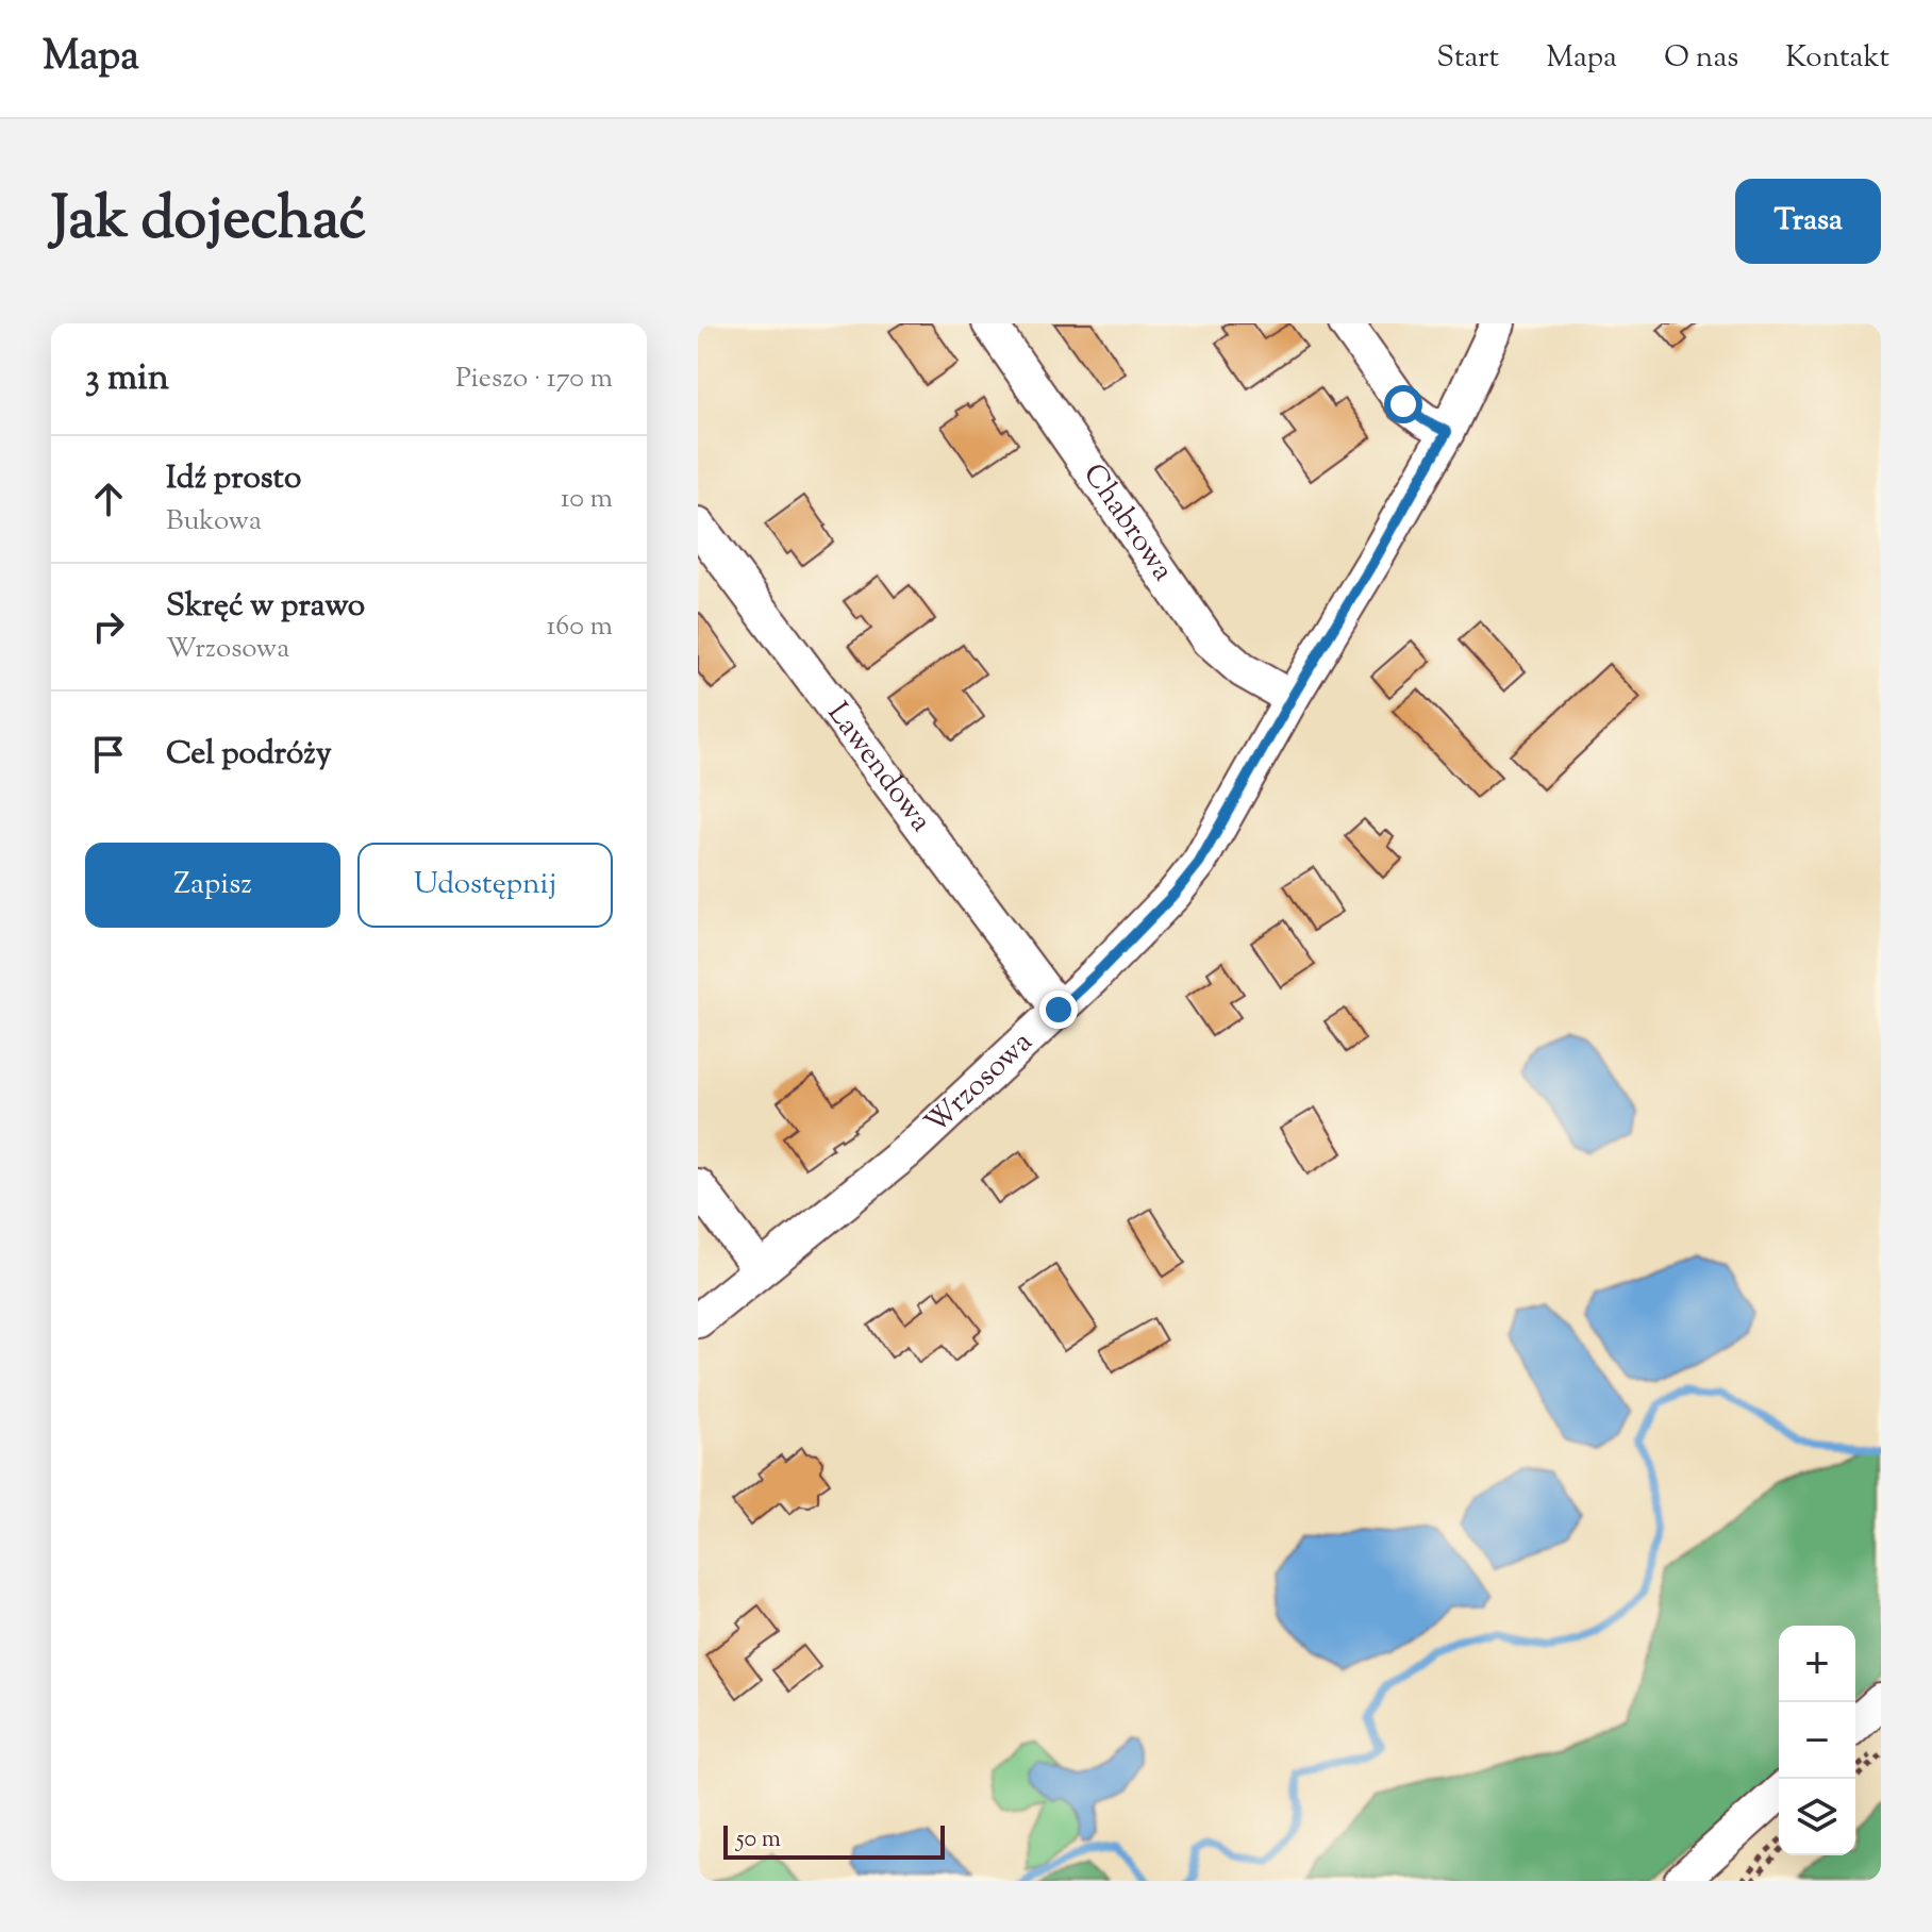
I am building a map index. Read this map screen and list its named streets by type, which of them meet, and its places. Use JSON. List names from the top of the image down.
{
  "streets": {
    "street": ["Chabrowa", "Lawendowa", "Wrzosowa"]
  },
  "crossings": [
    ["Chabrowa", "Wrzosowa"],
    ["Lawendowa", "Wrzosowa"]
  ],
  "scale_bar": "50 m",
  "page": {
    "header": "Mapa",
    "nav": [
      "Start",
      "Mapa",
      "O nas",
      "Kontakt"
    ],
    "title": "Jak dojechać",
    "buttons": [
      "Trasa",
      ["Zapisz", "Udostępnij"]
    ],
    "heading": ["3 min", "Pieszo · 170 m"],
    "list": [
      ["Idź prosto", "Bukowa", "10 m"],
      ["Skręć w prawo", "Wrzosowa", "160 m"],
      "Cel podróży"
    ],
    "map_buttons": ["+", "−"],
    "scale": "50 m"
  }
}
